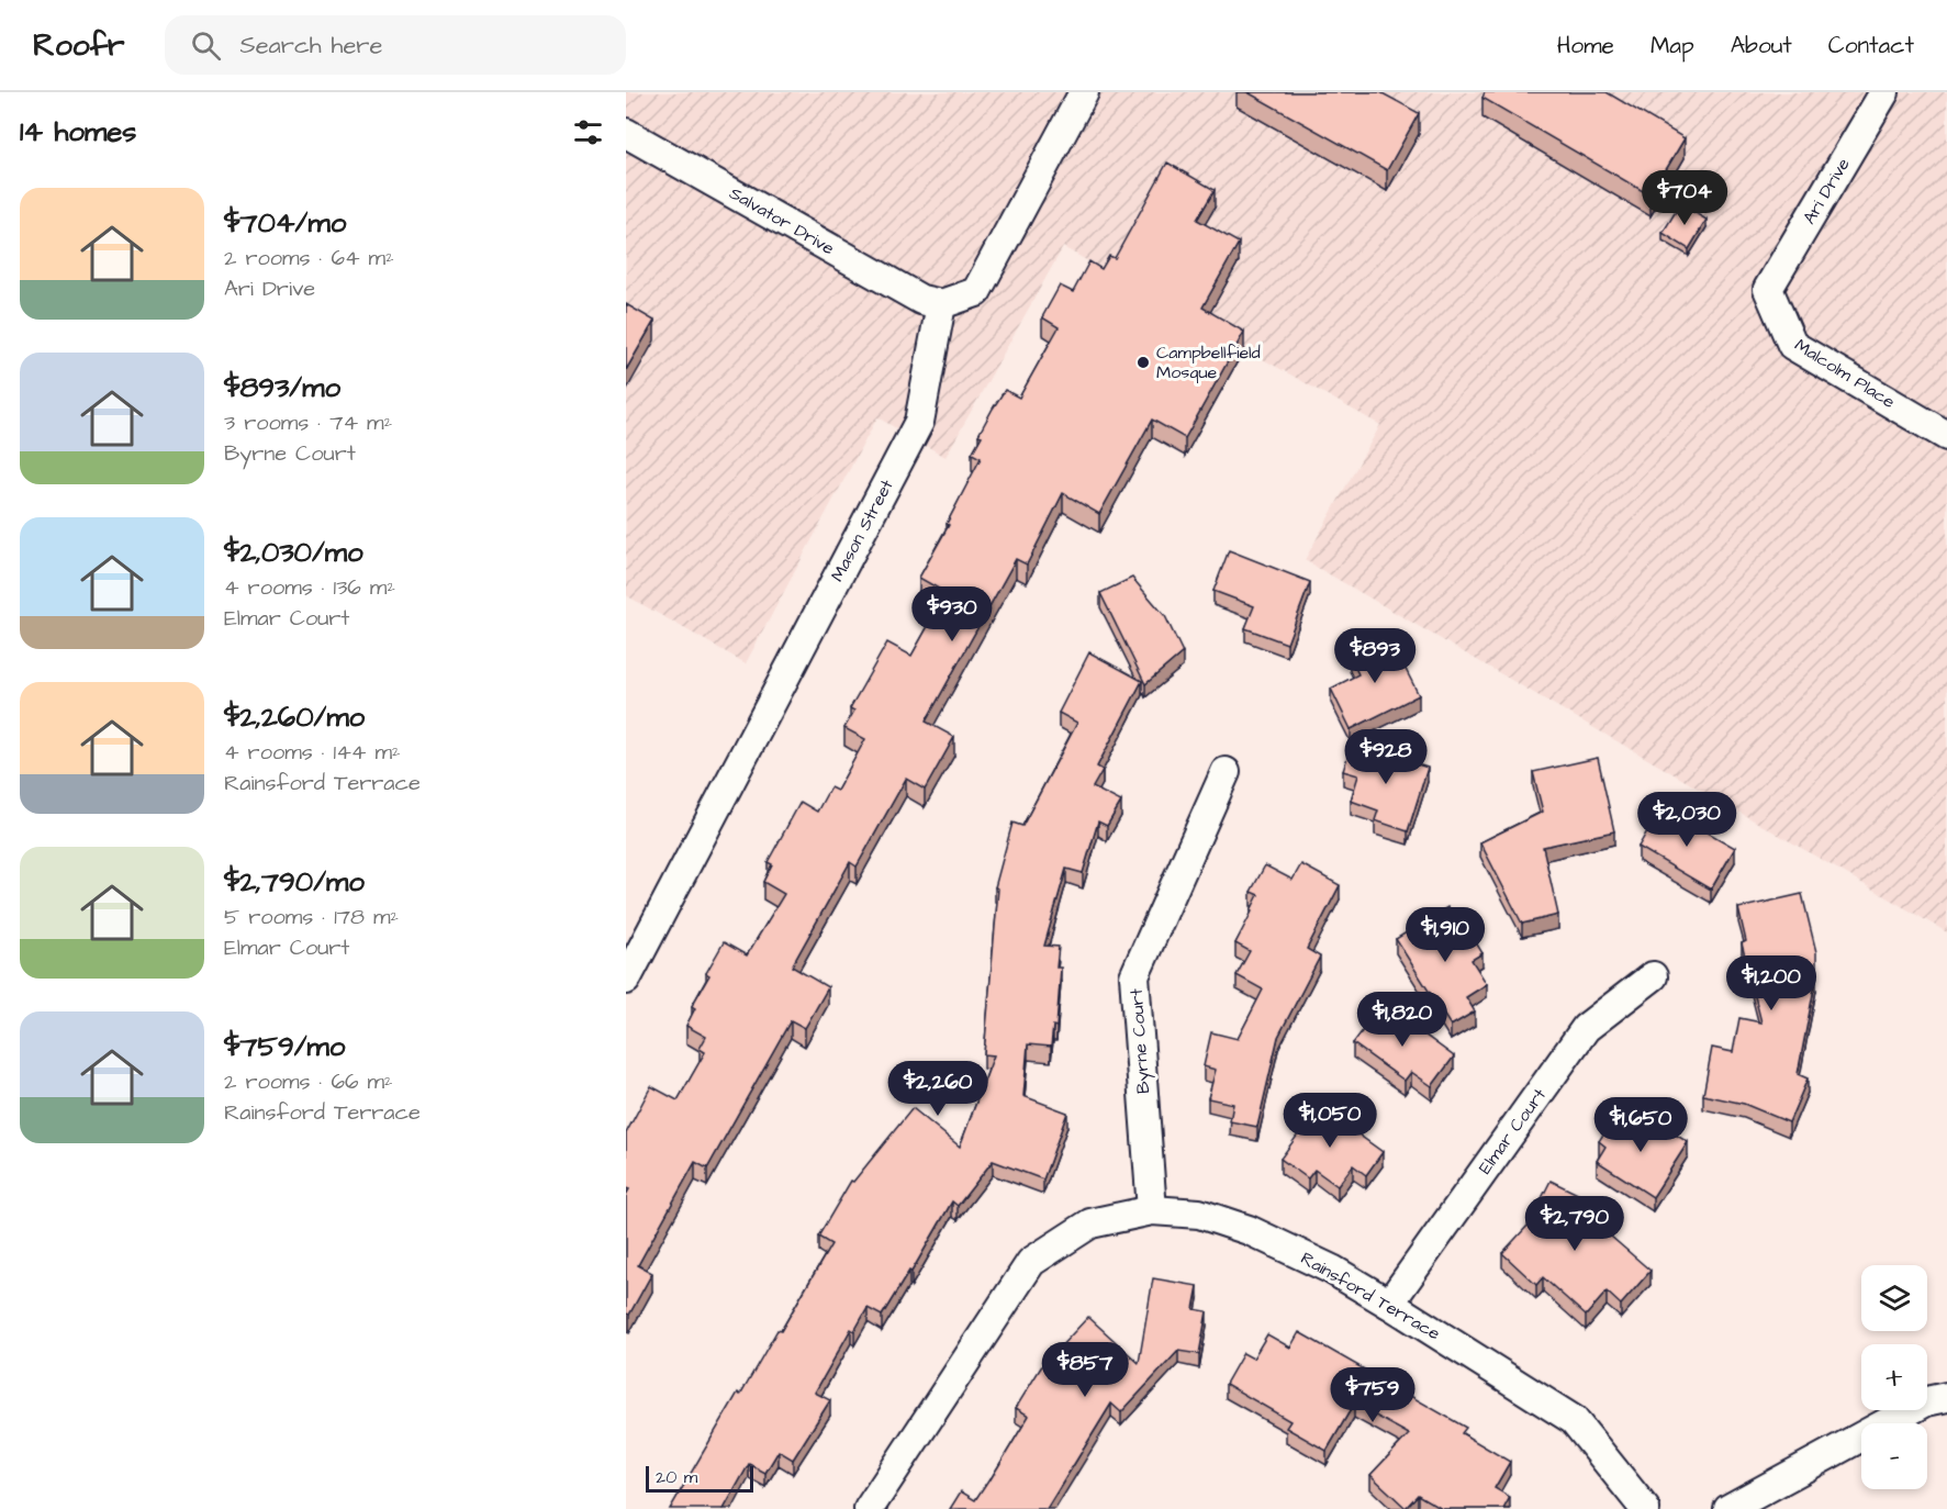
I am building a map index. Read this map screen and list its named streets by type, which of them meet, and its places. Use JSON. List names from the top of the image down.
{
  "streets": {
    "street": [
      "Ari Drive",
      "Salvator Drive",
      "Malcolm Place",
      "Mason Street",
      "Byrne Court",
      "Elmar Court",
      "Rainsford Terrace"
    ]
  },
  "crossings": [
    ["Ari Drive", "Malcolm Place"],
    ["Salvator Drive", "Mason Street"],
    ["Byrne Court", "Rainsford Terrace"],
    ["Elmar Court", "Rainsford Terrace"]
  ],
  "places": ["Campbellfield Mosque"],
  "scale_bar": "20 m",
  "page": {
    "header": "Roofr",
    "search": "Search here",
    "nav": [
      "Home",
      "Map",
      "About",
      "Contact"
    ],
    "heading": "14 homes",
    "price": [
      "$704",
      "$930",
      "$893",
      "$928",
      "$2,030",
      "$1,910",
      "$1,200",
      "$1,820",
      "$2,260",
      "$1,050",
      "$1,650",
      "$2,790",
      "$857",
      "$759"
    ],
    "list": [
      {
        "name": "$704/mo",
        "note": "2 rooms · 64 m² · Ari Drive"
      },
      {
        "name": "$893/mo",
        "note": "3 rooms · 74 m² · Byrne Court"
      },
      {
        "name": "$2,030/mo",
        "note": "4 rooms · 136 m² · Elmar Court"
      },
      {
        "name": "$2,260/mo",
        "note": "4 rooms · 144 m² · Rainsford Terrace"
      },
      {
        "name": "$2,790/mo",
        "note": "5 rooms · 178 m² · Elmar Court"
      },
      {
        "name": "$759/mo",
        "note": "2 rooms · 66 m² · Rainsford Terrace"
      }
    ],
    "map_buttons": ["+", "−"],
    "scale": "20 m"
  }
}
